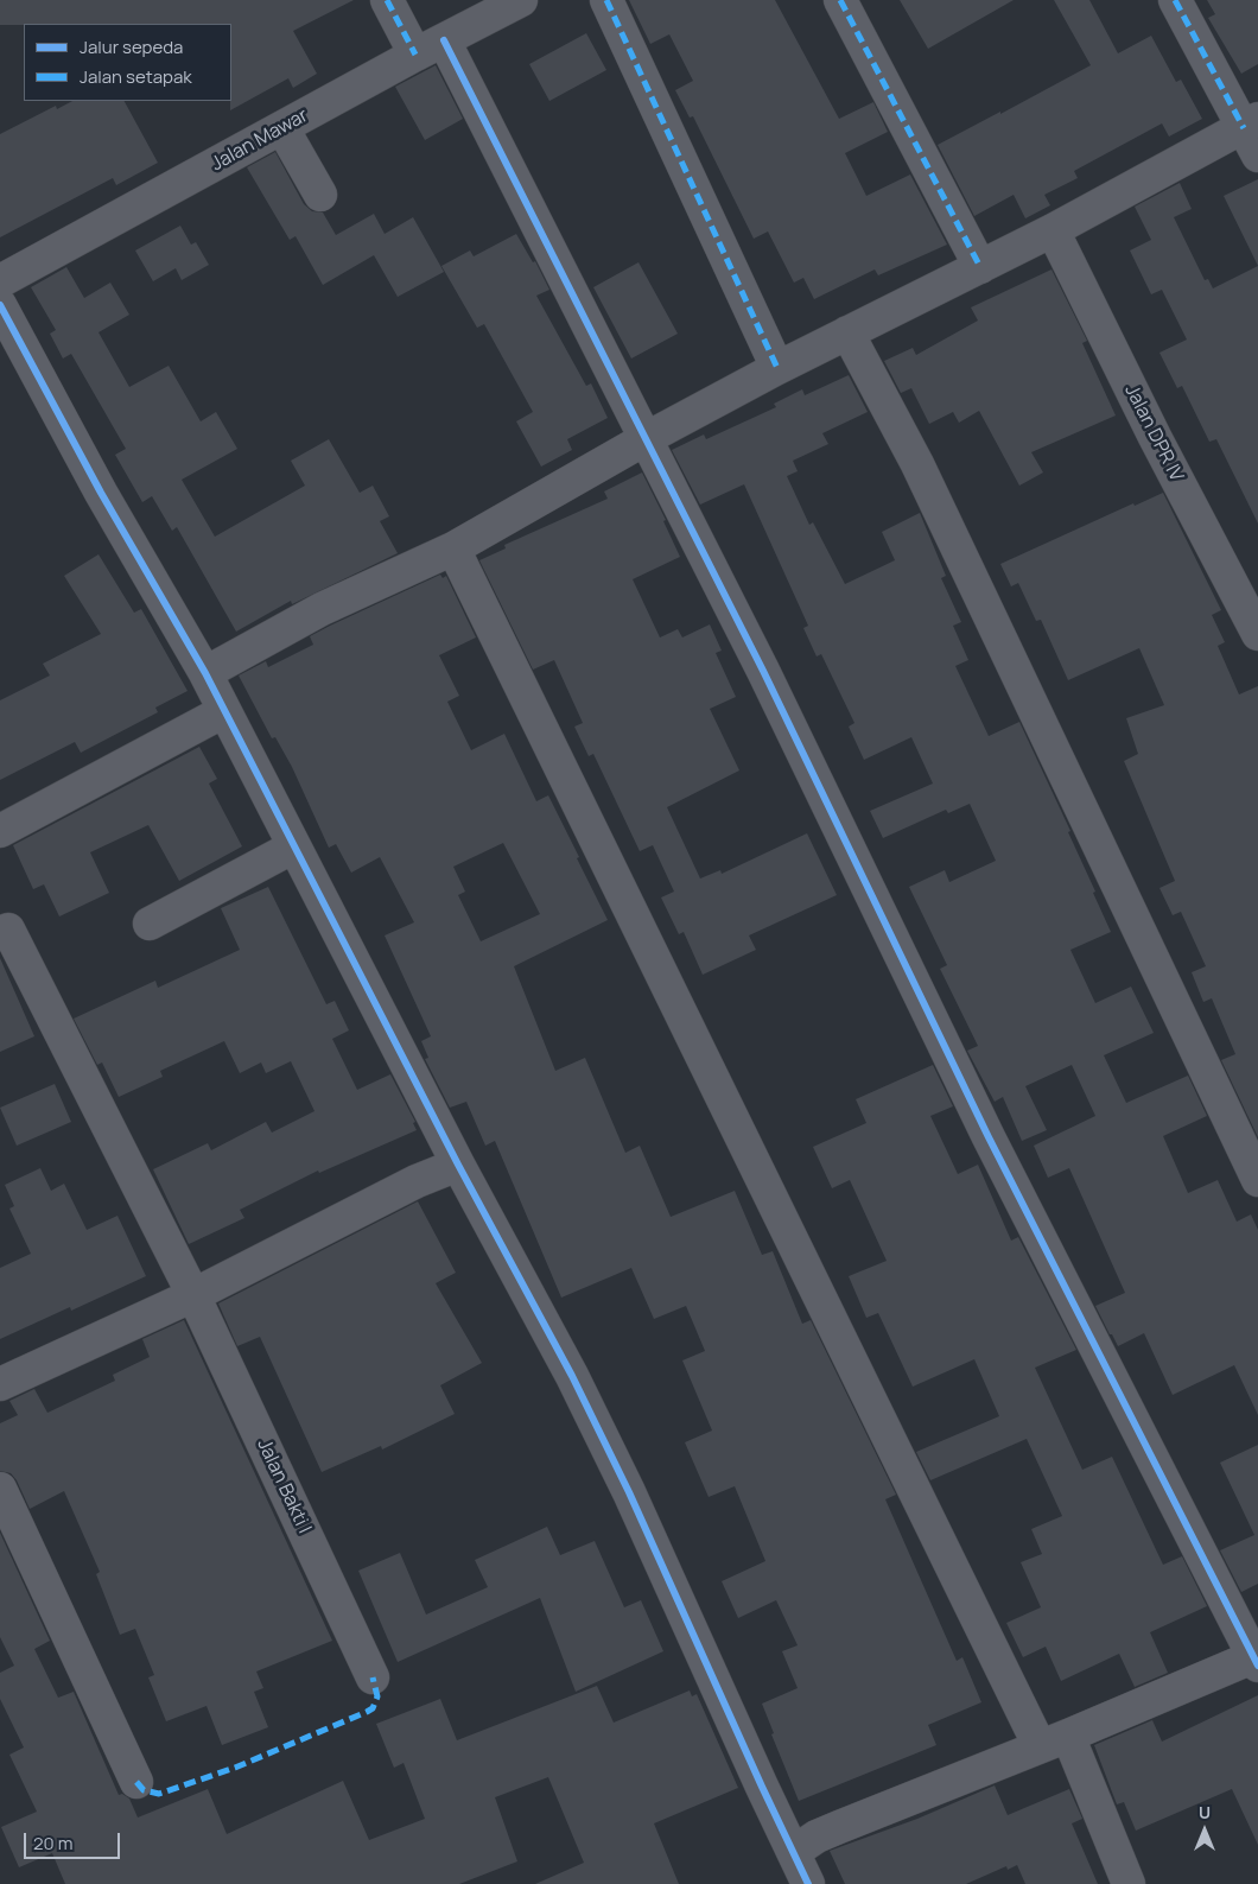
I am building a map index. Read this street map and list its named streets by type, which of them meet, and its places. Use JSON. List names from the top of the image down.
{
  "streets": {
    "street": ["Jalan Mawar", "Jalan DPR IV", "Jalan Bakti I"]
  },
  "legend": ["Jalur sepeda", "Jalan setapak"],
  "scale_bar": "20 m",
  "north": "top"
}
